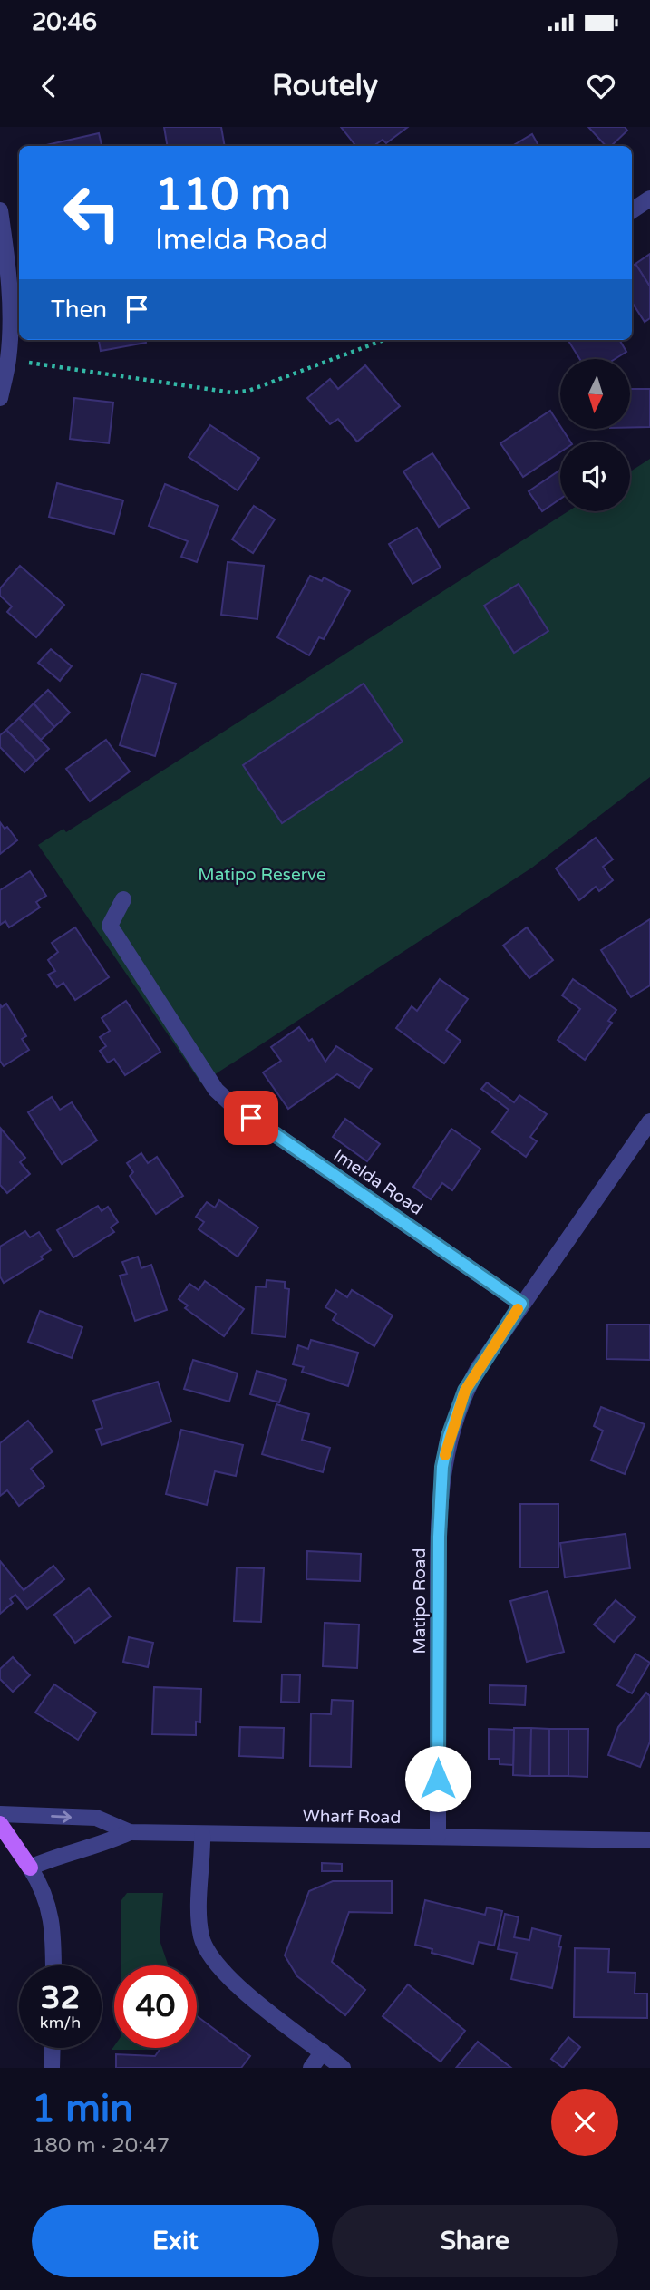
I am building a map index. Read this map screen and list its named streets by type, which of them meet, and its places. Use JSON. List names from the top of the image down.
{
  "streets": {
    "street": ["Imelda Road", "Matipo Road", "Wharf Road"]
  },
  "crossings": [
    ["Imelda Road", "Matipo Road"],
    ["Matipo Road", "Wharf Road"]
  ],
  "parks": ["Matipo Reserve"],
  "north": "bottom",
  "page": {
    "status": "20:46",
    "header": "Routely",
    "turn": ["110 m", "Imelda Road"],
    "then": "Then",
    "speed": "32 km/h",
    "limit": "40",
    "heading": ["1 min", "180 m · 20:47"],
    "buttons": ["Exit", "Share"]
  }
}
